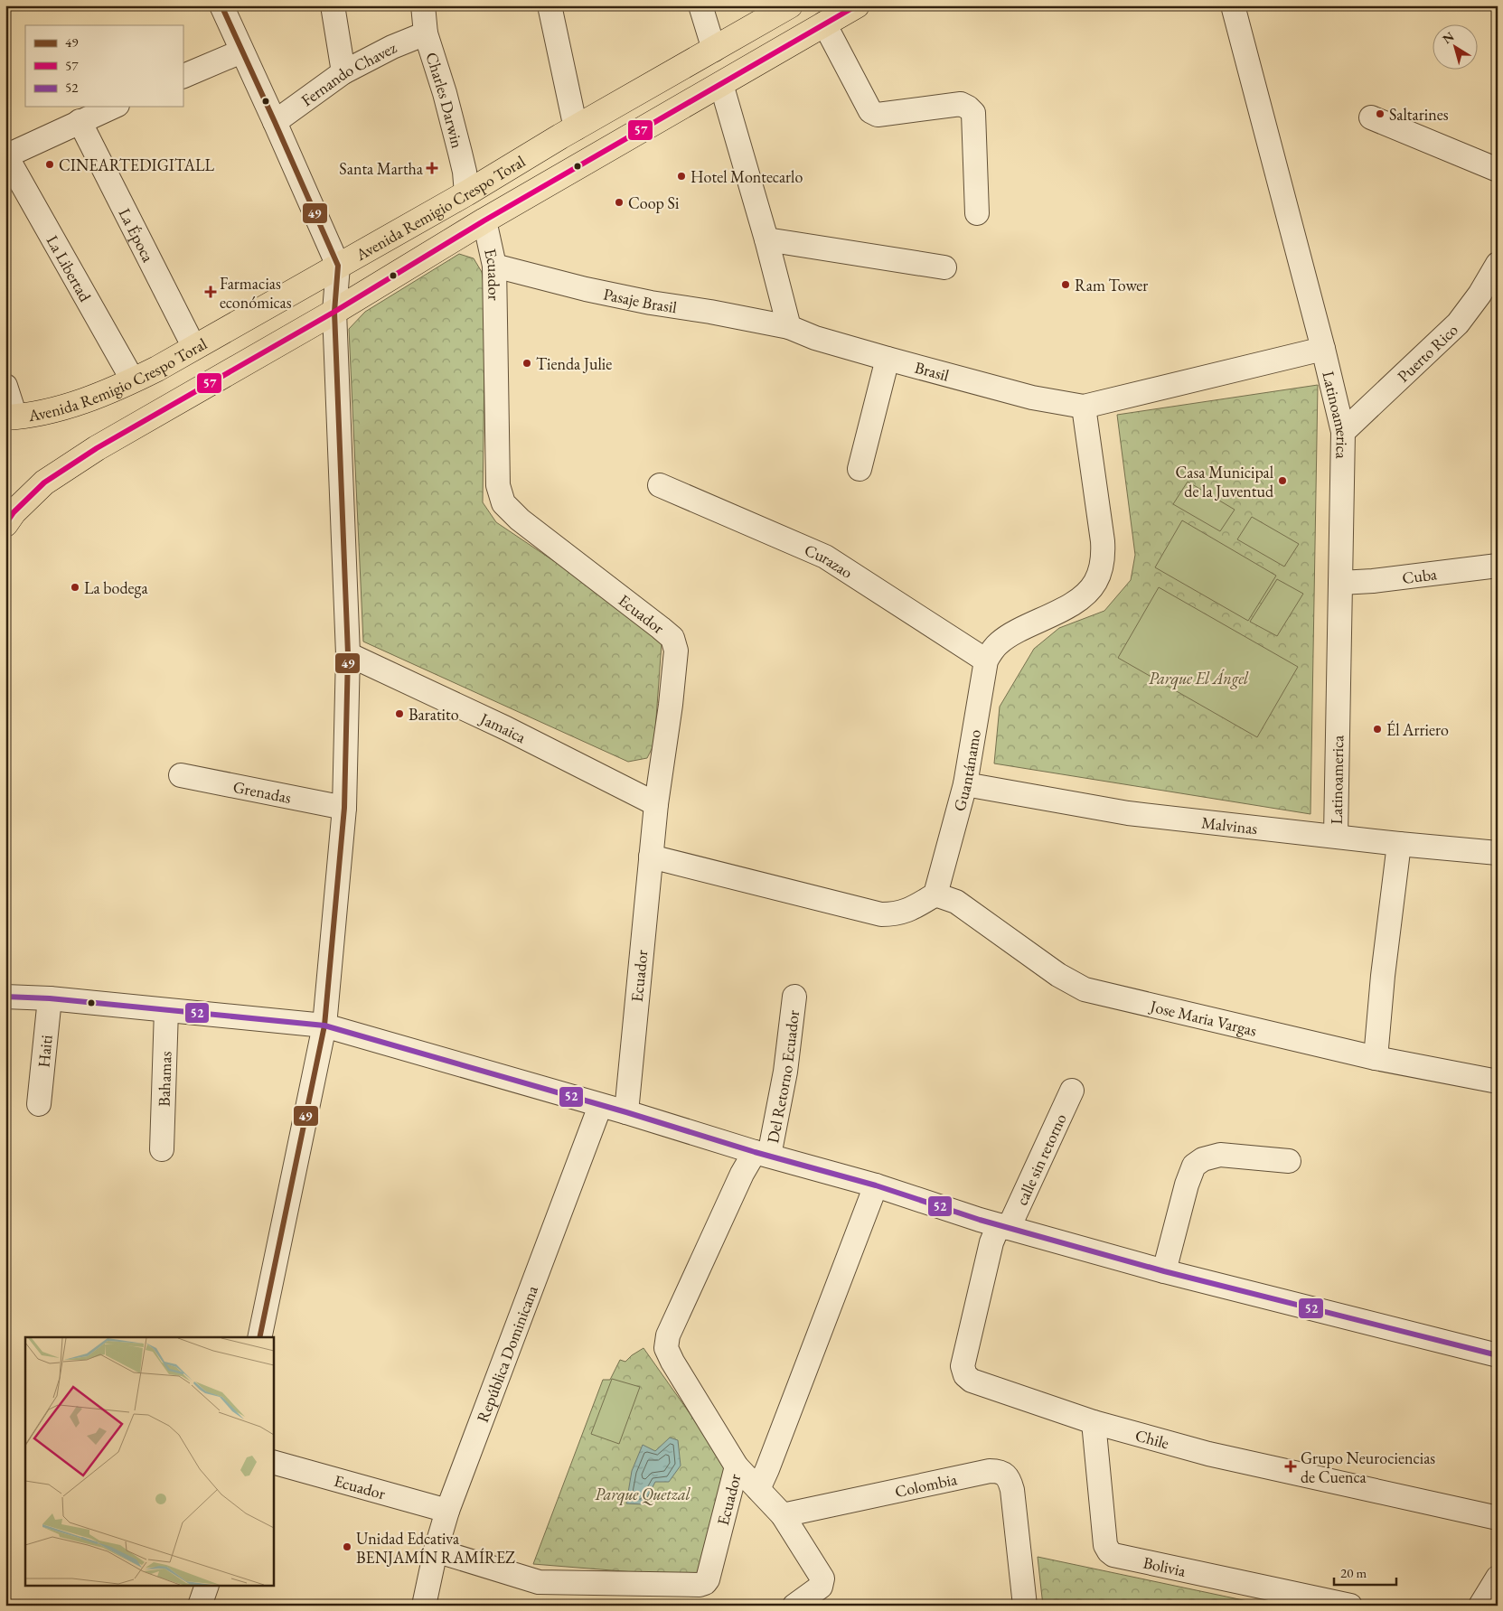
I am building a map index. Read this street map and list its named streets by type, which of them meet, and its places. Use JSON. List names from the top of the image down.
{
  "streets": {
    "main road": ["Avenida Remigio Crespo Toral"],
    "street": [
      "Fernando Chavez",
      "Charles Darwin",
      "La Época",
      "La Libertad",
      "Ecuador",
      "Pasaje Brasil",
      "Puerto Rico",
      "Brasil",
      "Latinoamerica",
      "Curazao",
      "Cuba",
      "Jamaica",
      "Guantánamo",
      "Grenadas",
      "Malvinas",
      "Jose Maria Vargas",
      "Haiti",
      "Del Retorno Ecuador",
      "Bahamas",
      "calle sin retorno",
      "República Dominicana",
      "Chile",
      "Colombia",
      "Bolivia"
    ]
  },
  "crossings": [
    ["Fernando Chavez", "Charles Darwin"],
    ["Charles Darwin", "Avenida Remigio Crespo Toral"],
    ["Avenida Remigio Crespo Toral", "La Época"],
    ["Avenida Remigio Crespo Toral", "La Libertad"],
    ["Ecuador", "Pasaje Brasil"],
    ["Ecuador", "Jamaica"],
    ["Ecuador", "Del Retorno Ecuador"],
    ["Ecuador", "República Dominicana"],
    ["Pasaje Brasil", "Brasil"],
    ["Puerto Rico", "Latinoamerica"],
    ["Brasil", "Latinoamerica"],
    ["Latinoamerica", "Cuba"],
    ["Latinoamerica", "Malvinas"],
    ["Curazao", "Guantánamo"],
    ["Guantánamo", "Malvinas"],
    ["Guantánamo", "Jose Maria Vargas"],
    ["calle sin retorno", "Chile"],
    ["Chile", "Bolivia"]
  ],
  "parks": ["Parque El Ángel", "Parque Quetzal"],
  "places": {
    "other": [
      "Saltarines",
      "CINEARTEDIGITALL",
      "Hotel Montecarlo",
      "Coop Si",
      "Ram Tower",
      "Tienda Julie",
      "Casa Municipal de la Juventud",
      "La bodega",
      "Baratito",
      "Él Arriero",
      "Unidad Edcativa BENJAMÍN RAMÍREZ"
    ],
    "health": ["Santa Martha", "Farmacias económicas", "Grupo Neurociencias de Cuenca"]
  },
  "lines": ["transit line 49", "transit line 57", "transit line 52"],
  "legend": ["49", "57", "52"],
  "scale_bar": "20 m",
  "north": "top left"
}
